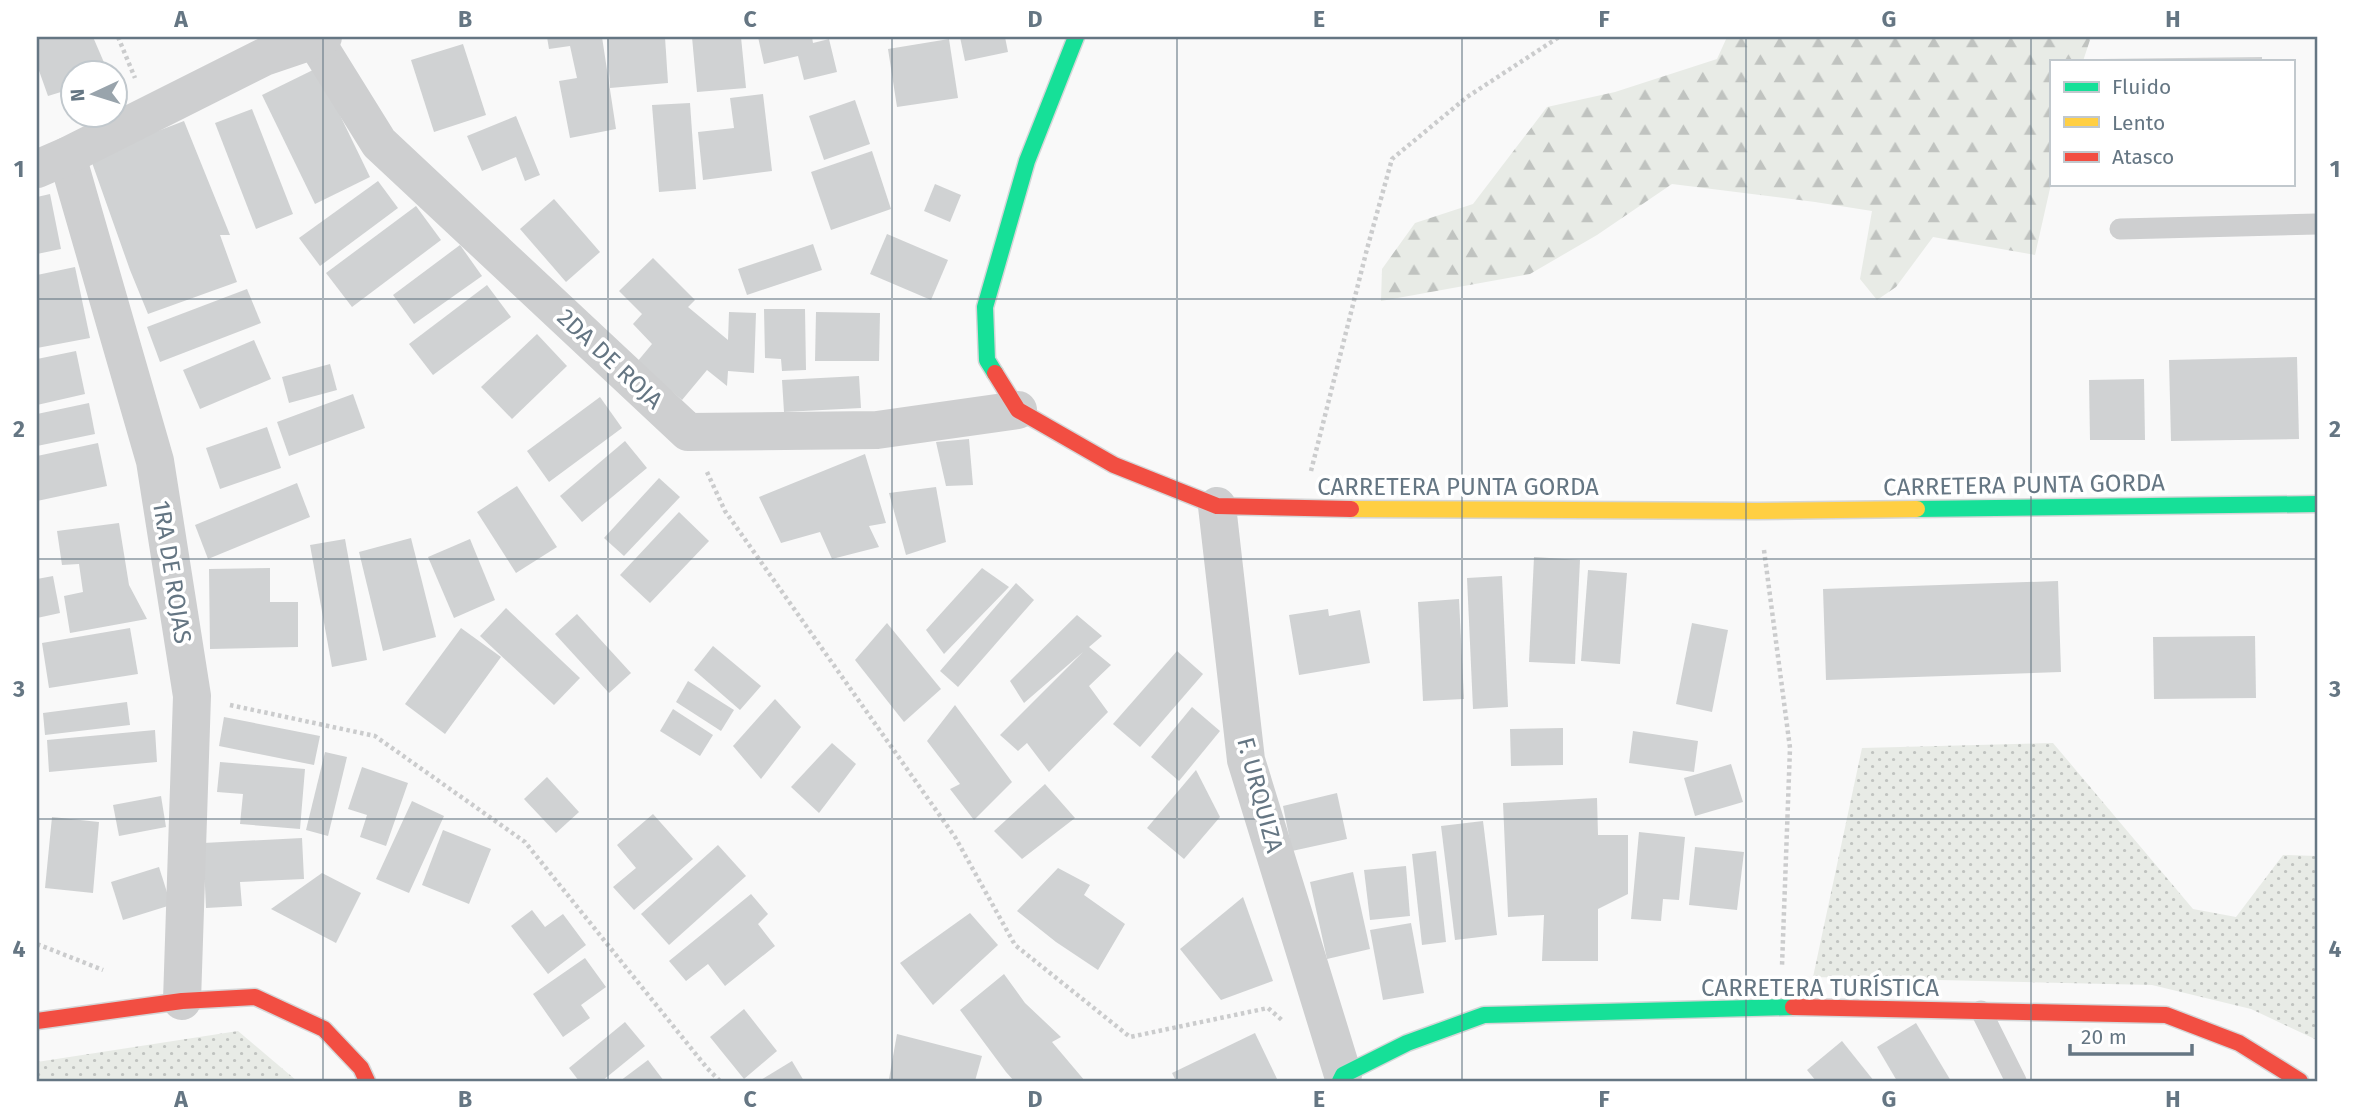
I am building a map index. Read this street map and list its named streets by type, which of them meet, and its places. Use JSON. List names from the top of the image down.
{
  "streets": {
    "main road": ["CARRETERA PUNTA GORDA", "CARRETERA TURÍSTICA"],
    "street": ["2DA DE ROJA", "1RA DE ROJAS", "F. URQUIZA"]
  },
  "crossings": [
    ["CARRETERA PUNTA GORDA", "F. URQUIZA"],
    ["F. URQUIZA", "CARRETERA TURÍSTICA"]
  ],
  "legend": ["Fluido", "Lento", "Atasco"],
  "scale_bar": "20 m",
  "north": "left",
  "grid": {
    "columns": [
      "A",
      "B",
      "C",
      "D",
      "E",
      "F",
      "G",
      "H"
    ],
    "rows": [
      "1",
      "2",
      "3",
      "4"
    ]
  }
}
